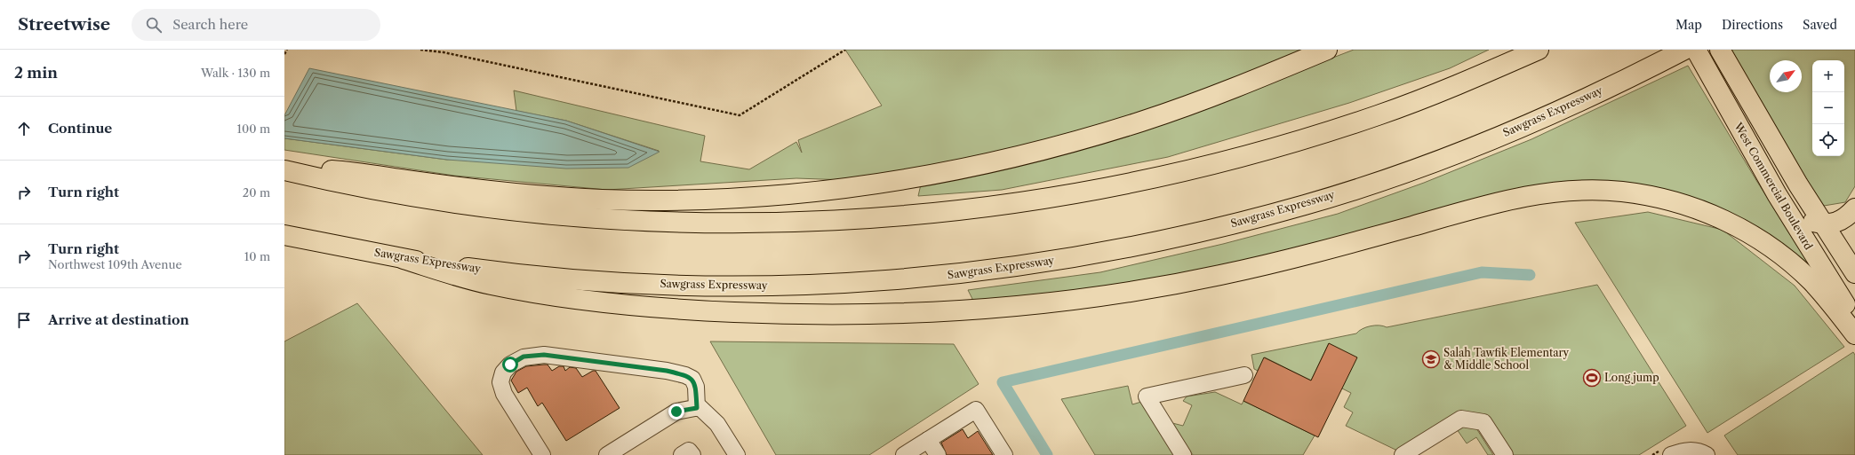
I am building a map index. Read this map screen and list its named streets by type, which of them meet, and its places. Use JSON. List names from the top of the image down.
{
  "streets": {
    "highway": ["Sawgrass Expressway", "West Commercial Boulevard"]
  },
  "places": {
    "school or university": ["Salah Tawfik Elementary & Middle School"],
    "sports": ["Long jump"]
  },
  "north": "top right",
  "page": {
    "header": "Streetwise",
    "search": "Search here",
    "nav": ["Map", "Directions", "Saved"],
    "heading": ["2 min", "Walk · 130 m"],
    "map_buttons": ["+", "−"],
    "list": [
      ["Continue", "100 m"],
      ["Turn right", "20 m"],
      ["Turn right", "Northwest 109th Avenue", "10 m"],
      "Arrive at destination"
    ]
  }
}
